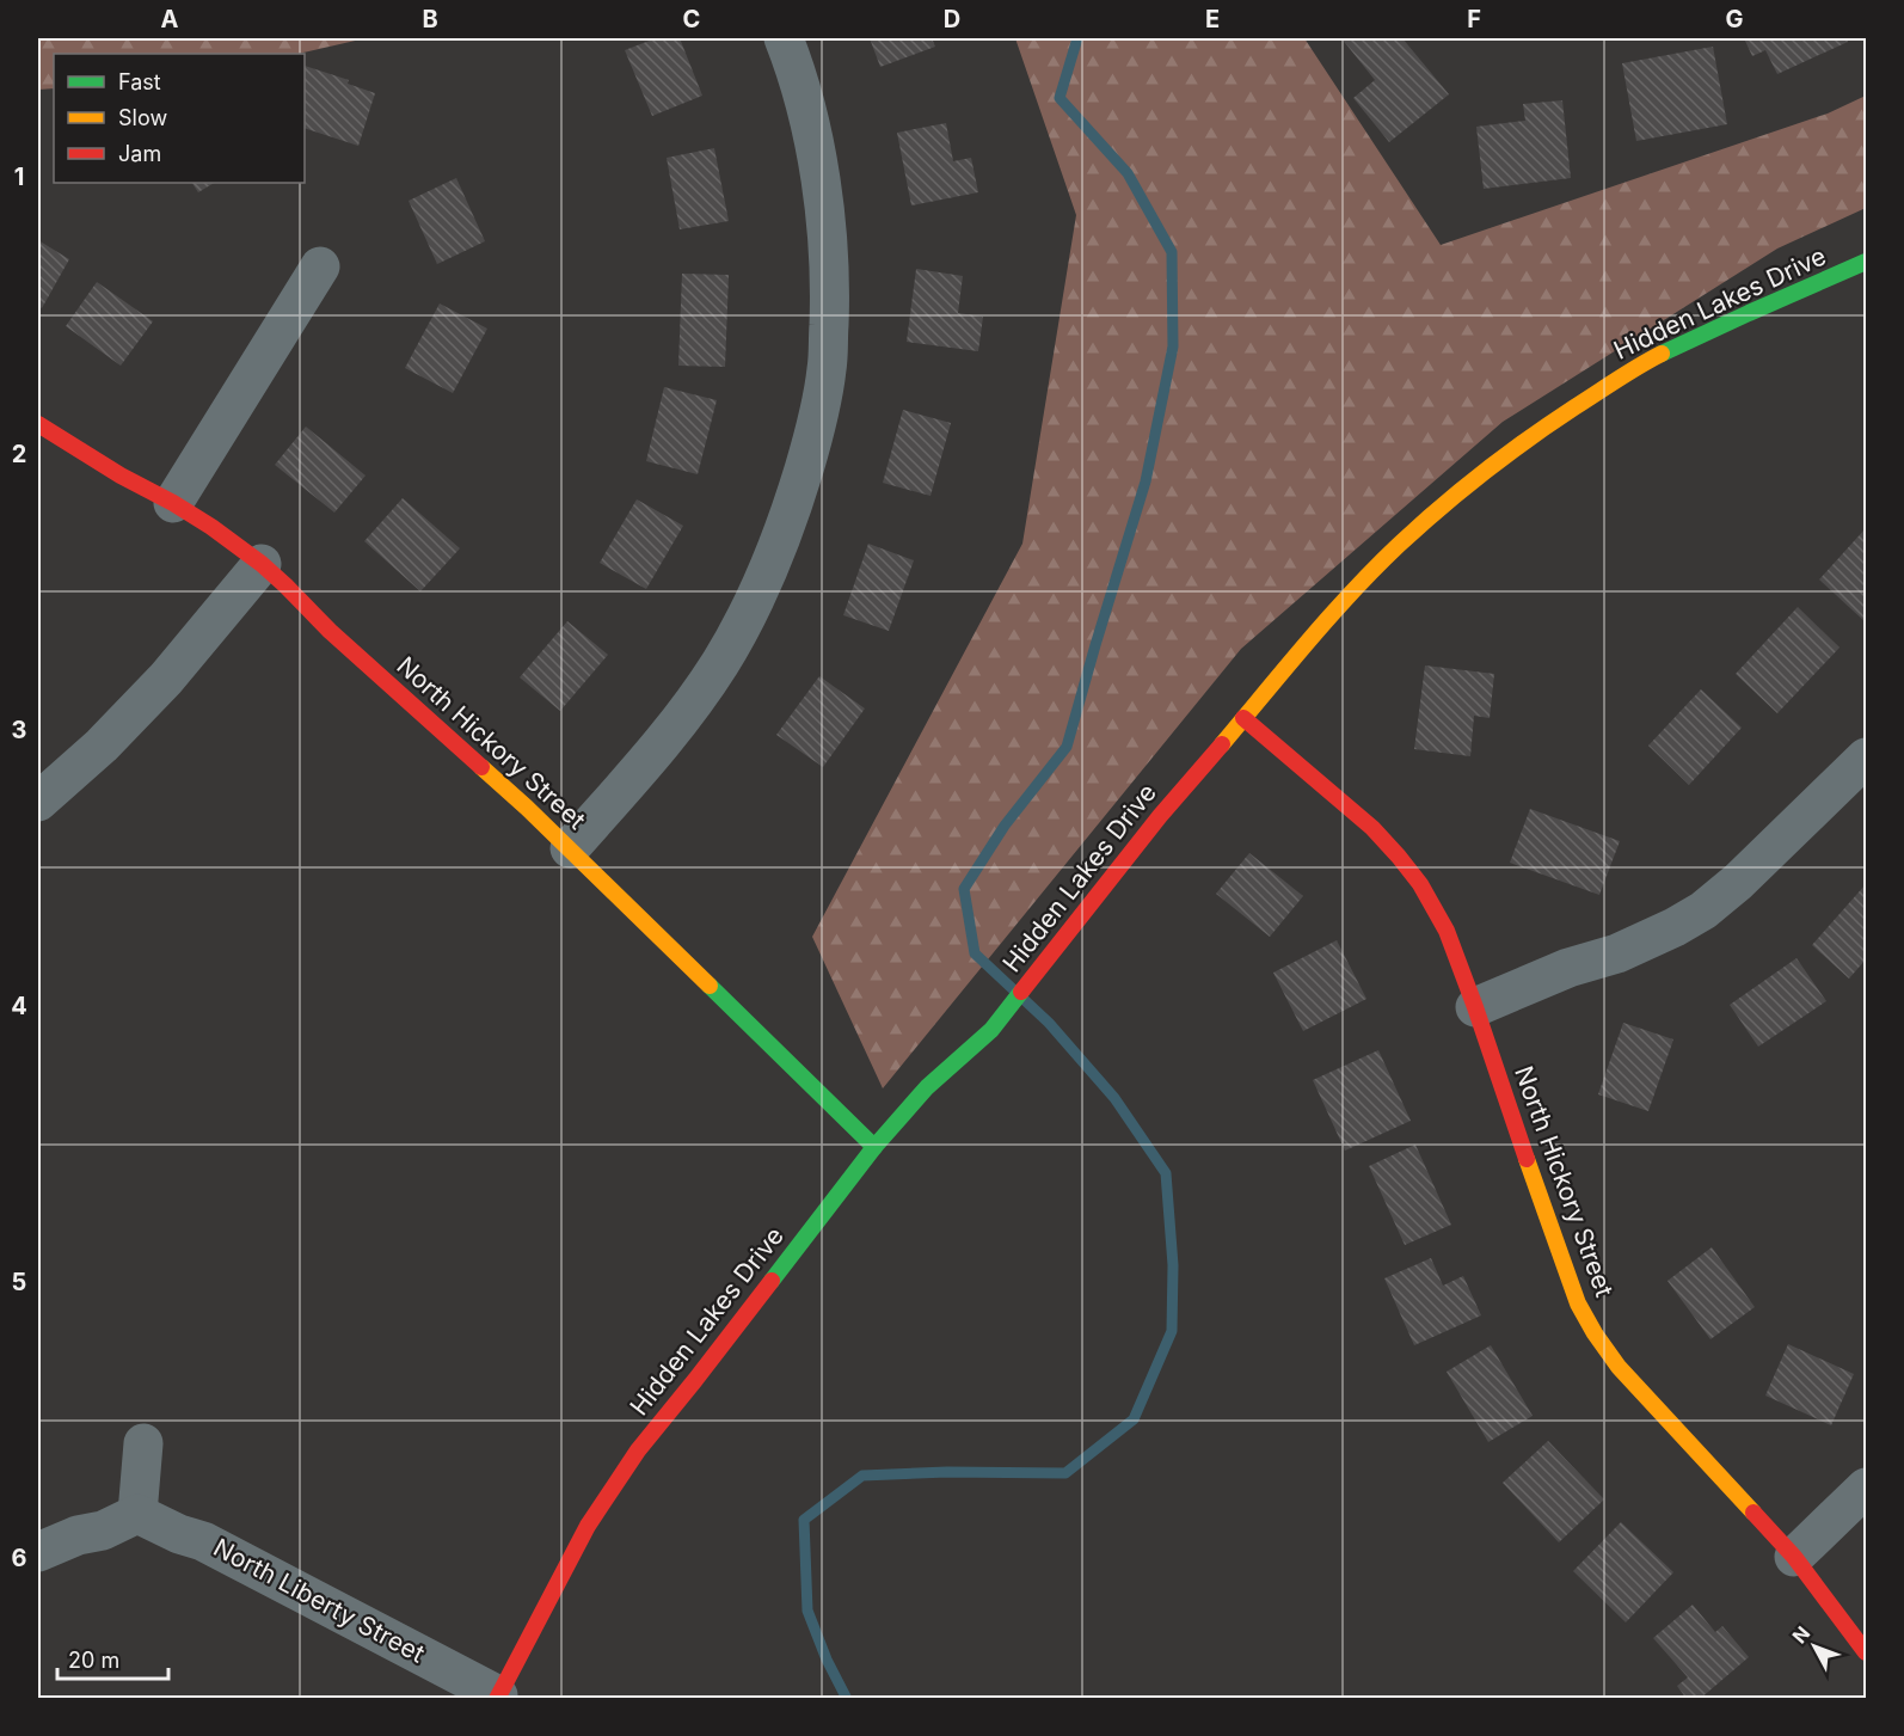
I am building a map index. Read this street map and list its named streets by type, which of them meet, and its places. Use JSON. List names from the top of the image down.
{
  "streets": {
    "street": ["Hidden Lakes Drive", "North Hickory Street", "North Liberty Street"]
  },
  "crossings": [
    ["Hidden Lakes Drive", "North Hickory Street"],
    ["Hidden Lakes Drive", "North Liberty Street"]
  ],
  "legend": ["Fast", "Slow", "Jam"],
  "scale_bar": "20 m",
  "north": "top left",
  "grid": {
    "columns": [
      "A",
      "B",
      "C",
      "D",
      "E",
      "F",
      "G"
    ],
    "rows": [
      "1",
      "2",
      "3",
      "4",
      "5",
      "6"
    ]
  }
}
